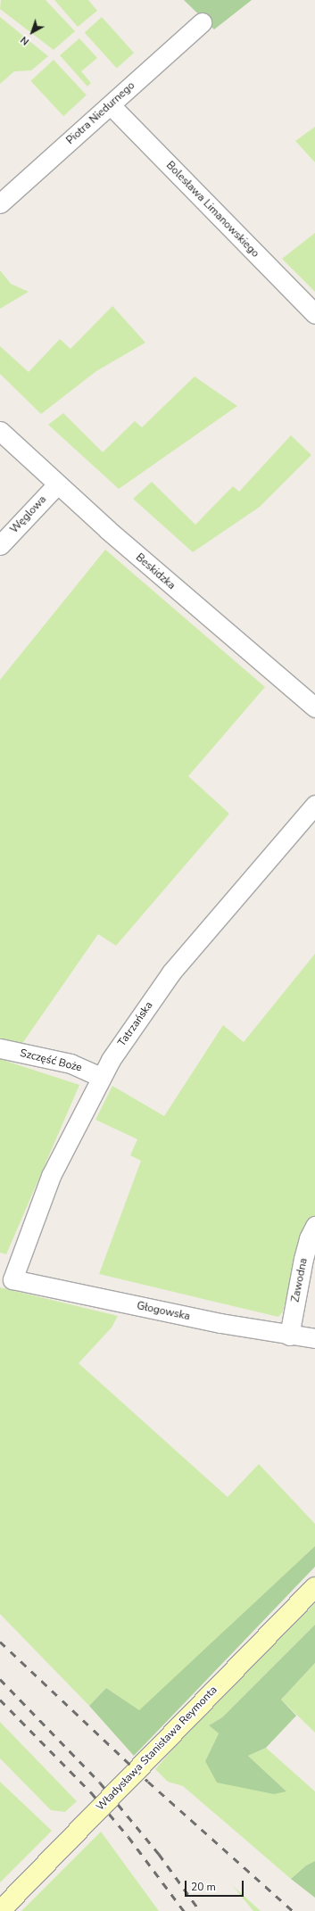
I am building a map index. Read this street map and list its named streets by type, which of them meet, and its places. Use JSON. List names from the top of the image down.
{
  "streets": {
    "street": [
      "Piotra Niedurnego",
      "Bolesława Limanowskiego",
      "Węglowa",
      "Beskidzka",
      "Tatrzańska",
      "Szczęść Boże",
      "Zawodna",
      "Głogowska",
      "Władysława Stanisława Reymonta"
    ]
  },
  "crossings": [
    ["Piotra Niedurnego", "Bolesława Limanowskiego"],
    ["Węglowa", "Beskidzka"],
    ["Tatrzańska", "Szczęść Boże"],
    ["Tatrzańska", "Głogowska"],
    ["Zawodna", "Głogowska"]
  ],
  "scale_bar": "20 m",
  "north": "bottom left"
}
